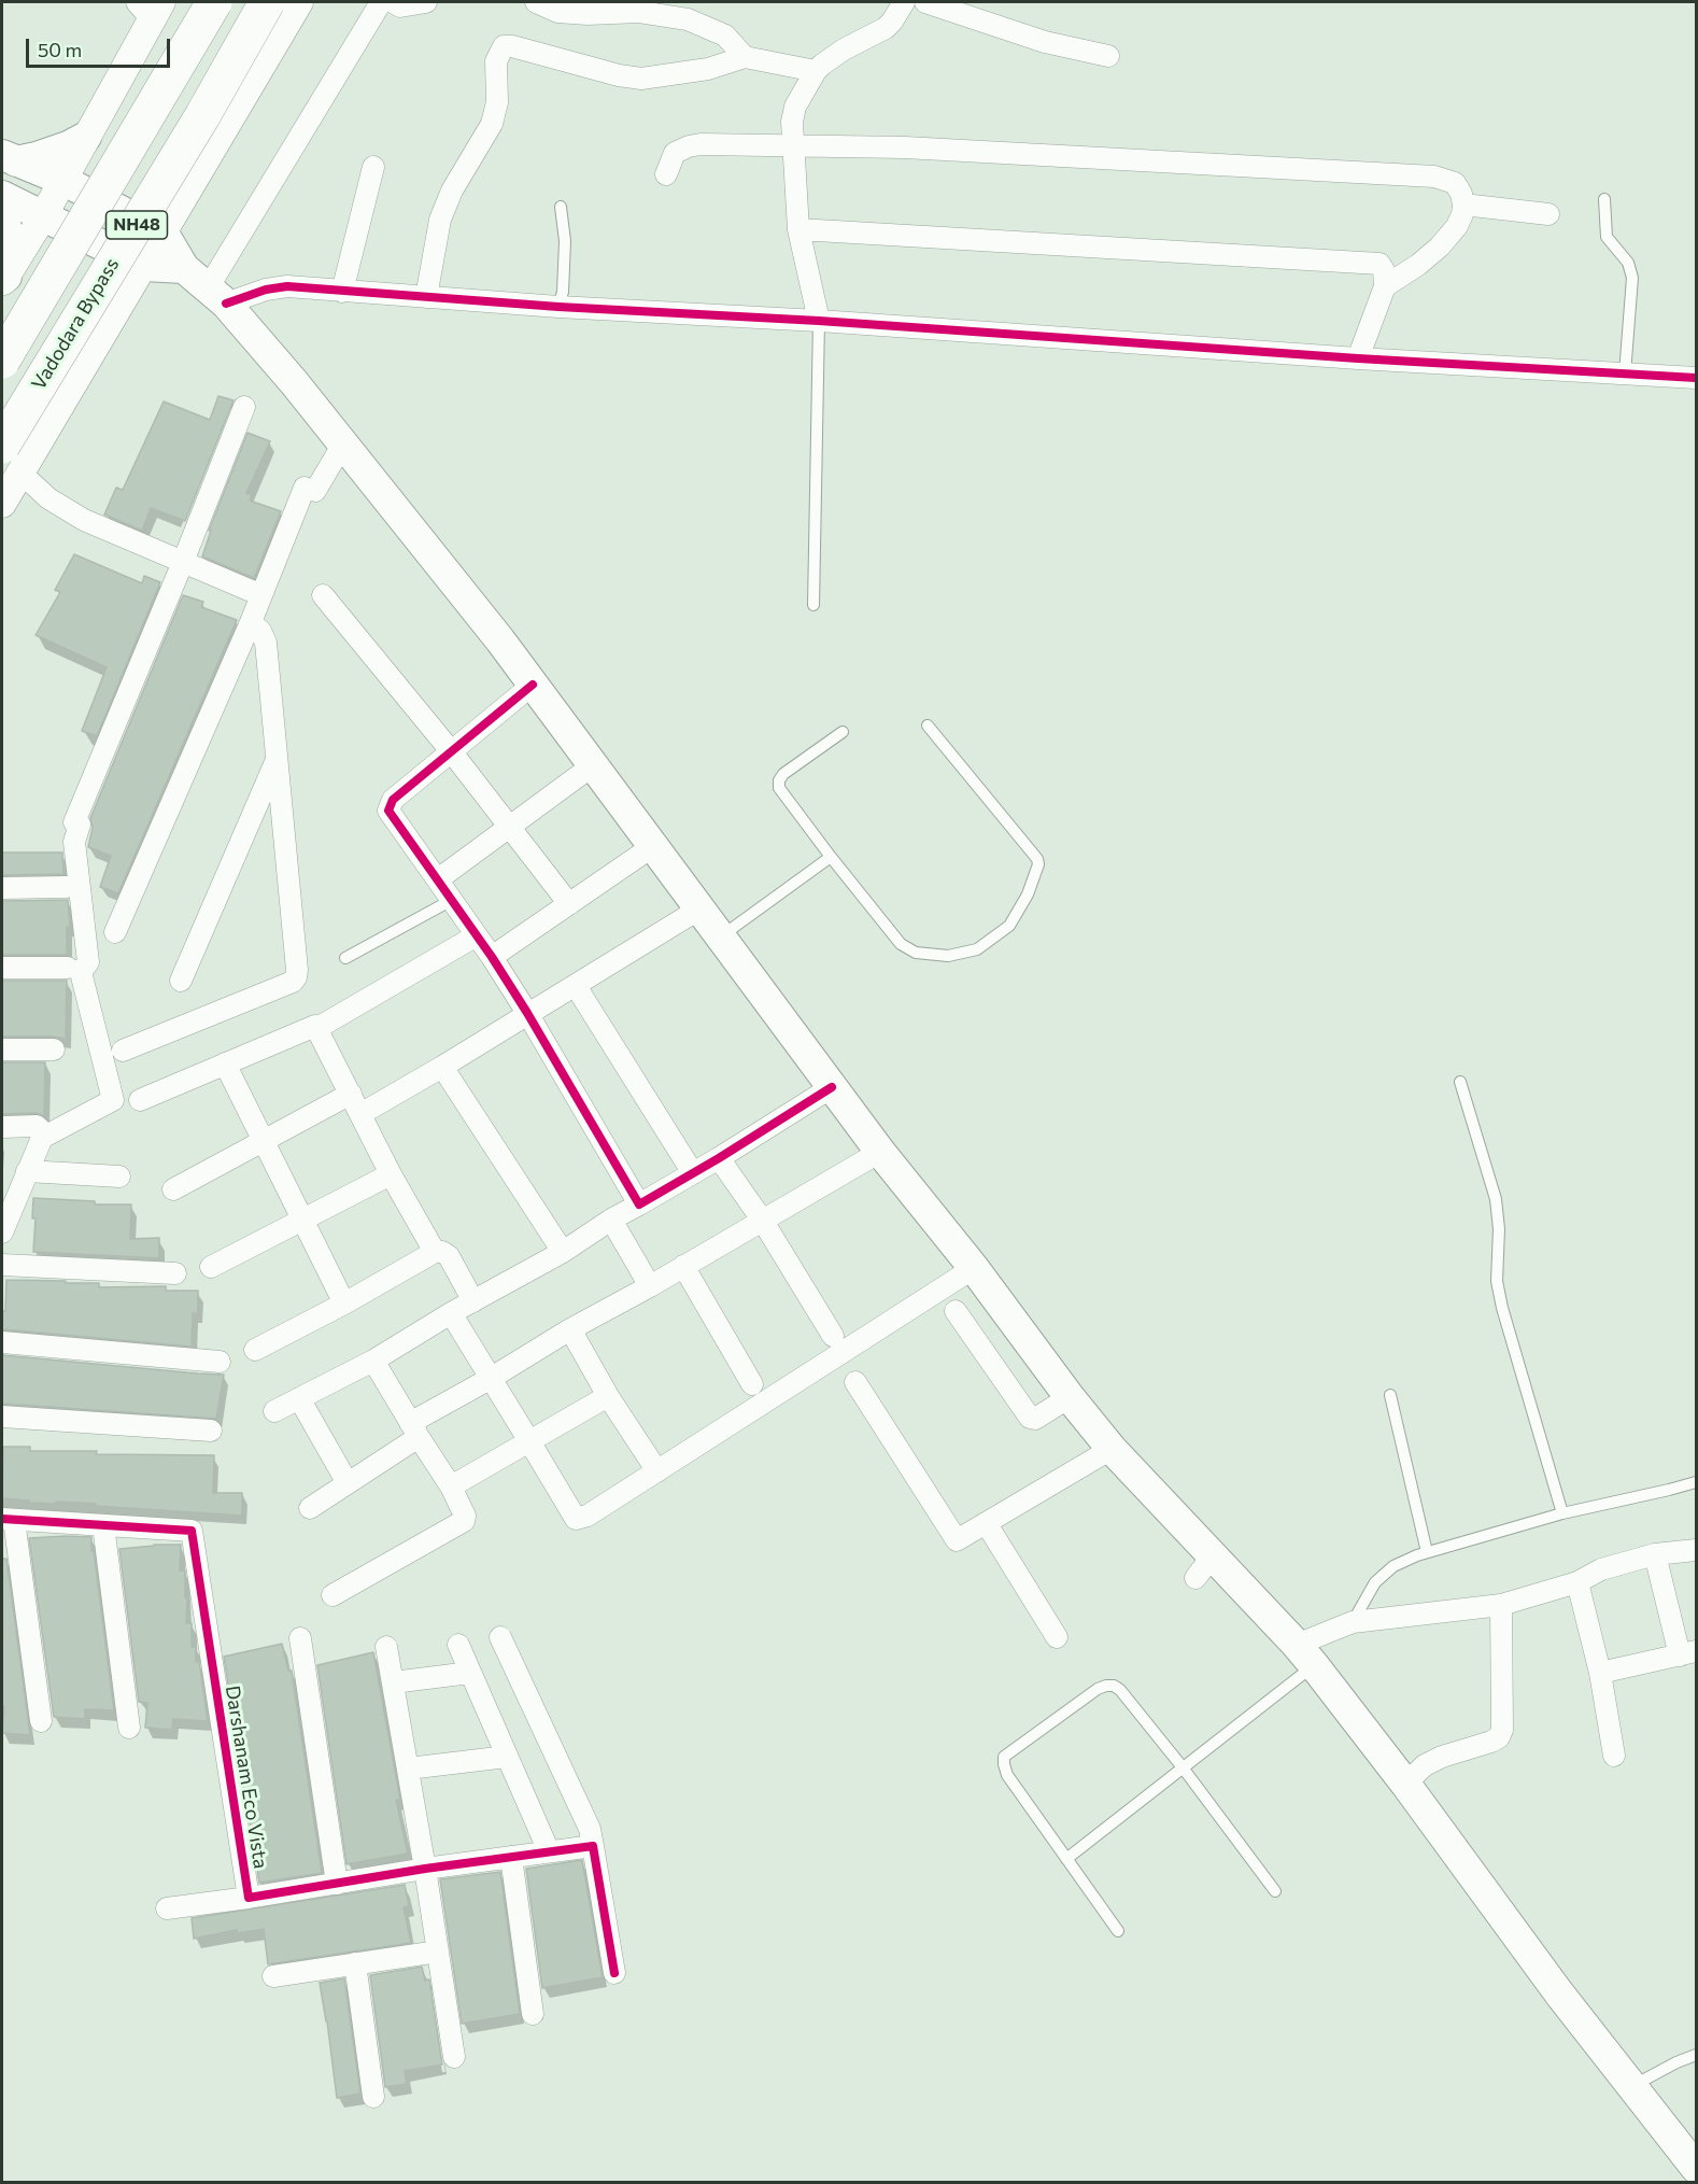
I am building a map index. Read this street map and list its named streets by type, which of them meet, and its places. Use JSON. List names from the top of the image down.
{
  "streets": {
    "highway": ["NH48", "Vadodara Bypass"],
    "street": ["Darshanam Eco Vista"]
  },
  "scale_bar": "50 m"
}
